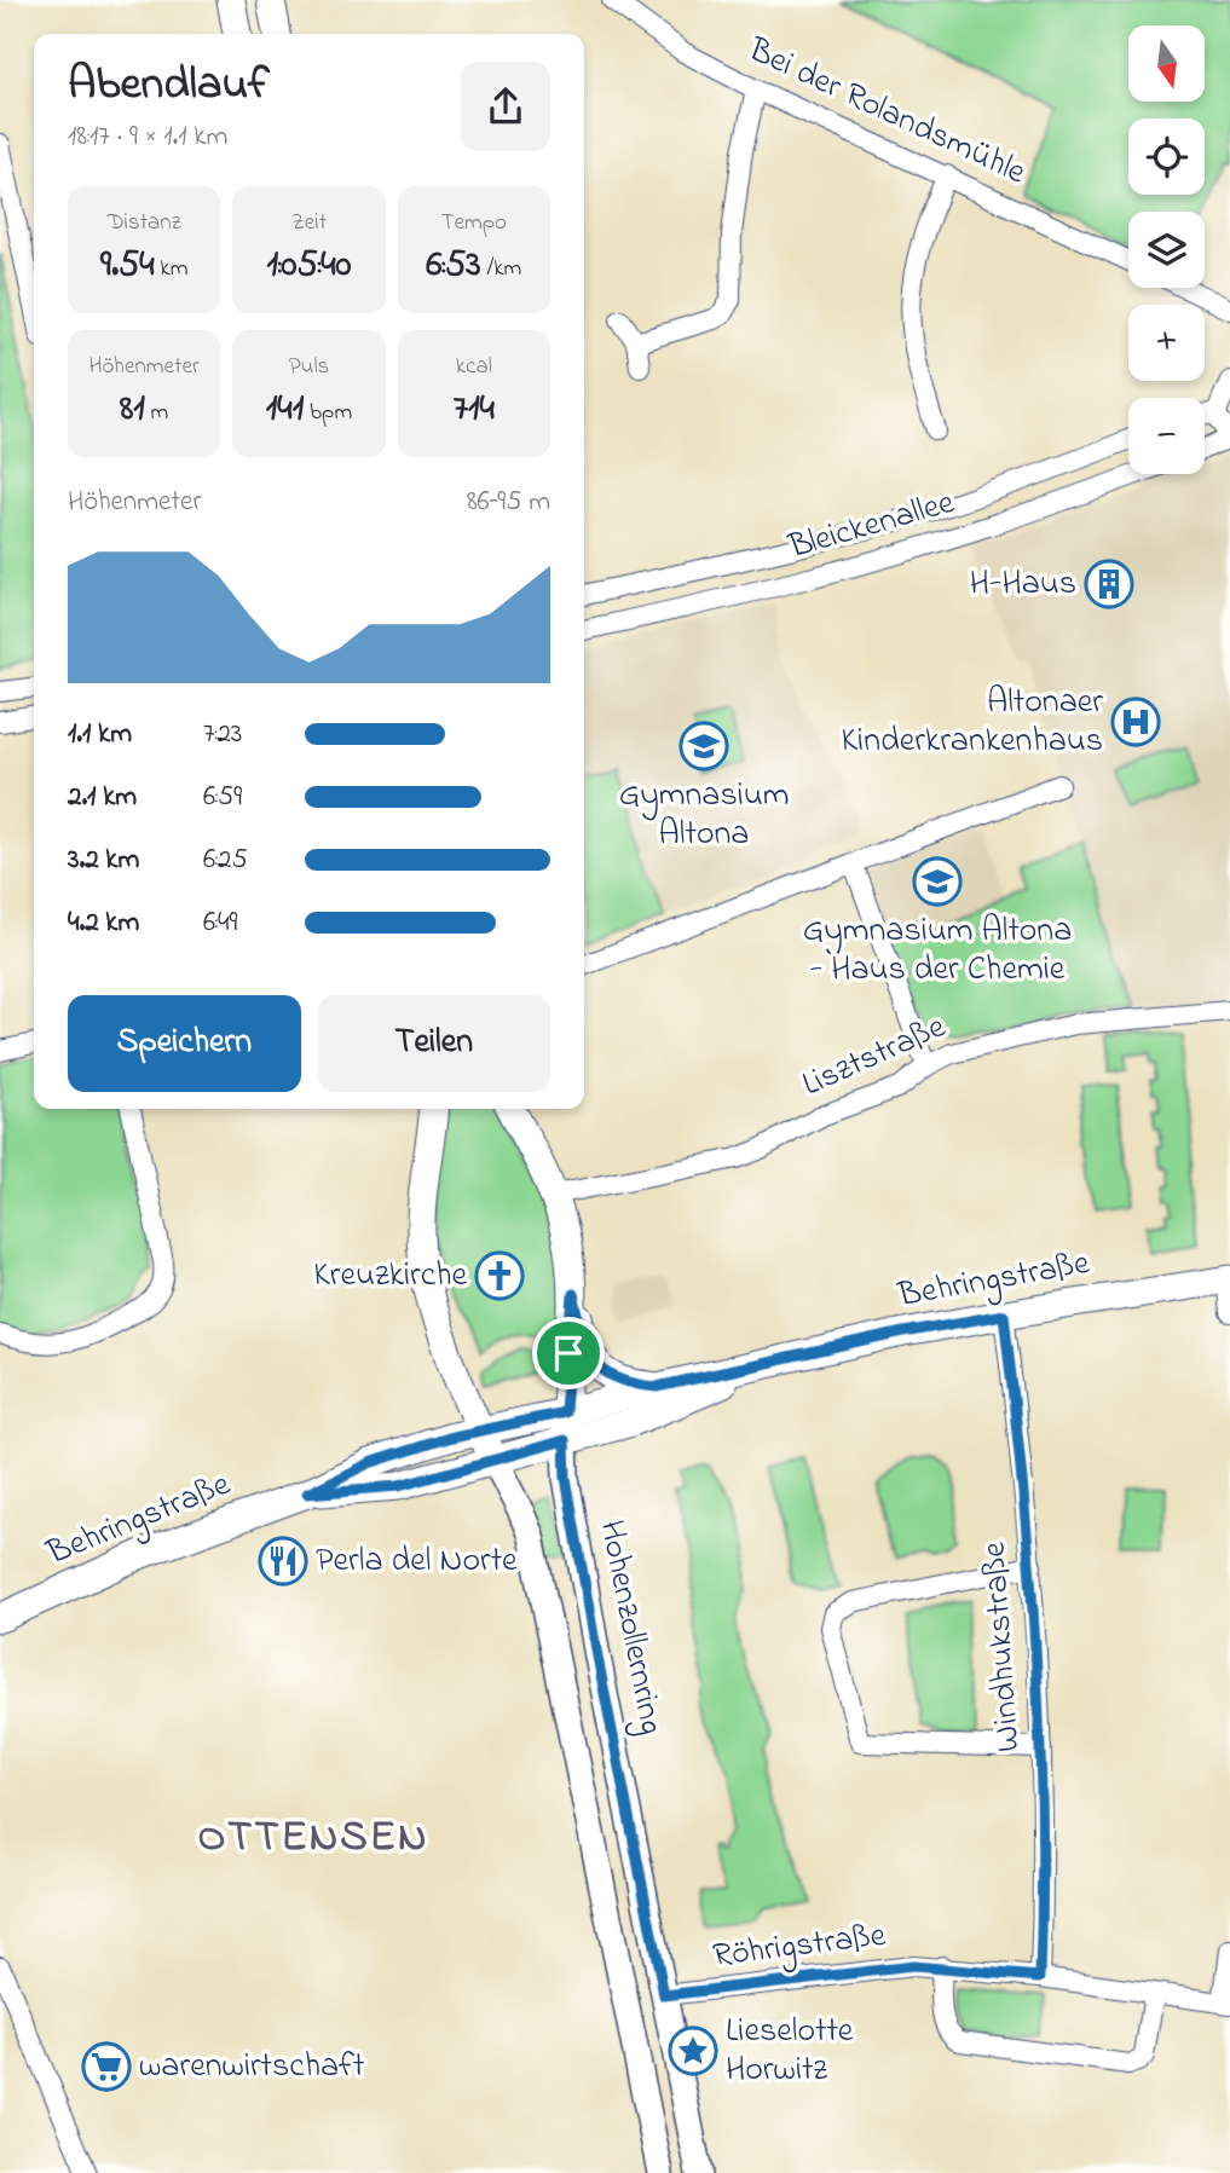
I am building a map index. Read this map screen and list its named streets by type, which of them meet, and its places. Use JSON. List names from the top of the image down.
{
  "streets": {
    "main road": ["Behringstraße", "Hohenzollernring"],
    "street": [
      "Bei der Rolandsmühle",
      "Bleickenallee",
      "Lisztstraße",
      "Windhukstraße",
      "Röhrigstraße"
    ]
  },
  "crossings": [
    ["Lisztstraße", "Hohenzollernring"],
    ["Behringstraße", "Hohenzollernring"],
    ["Behringstraße", "Windhukstraße"],
    ["Hohenzollernring", "Röhrigstraße"],
    ["Windhukstraße", "Röhrigstraße"]
  ],
  "districts": ["OTTENSEN"],
  "places": {
    "building": ["H-Haus"],
    "hospital": ["Altonaer Kinderkrankenhaus"],
    "school or university": ["Gymnasium Altona", "Gymnasium Altona - Haus der Chemie"],
    "church": ["Kreuzkirche"],
    "restaurant": ["Perla del Norte"],
    "place": ["Lieselotte Horwitz"],
    "supermarket": ["warenwirtschaft"]
  },
  "north": "bottom",
  "page": {
    "map_buttons": ["+", "−"],
    "heading": ["Abendlauf", "18:17 · 9 × 1.1 km"],
    "stats": [
      ["Distanz", "9.54 km"],
      ["Zeit", "1:05:40"],
      ["Tempo", "6:53 /km"],
      ["Höhenmeter", "81 m"],
      ["Puls", "141 bpm"],
      ["kcal", "714"]
    ],
    "chart": ["Höhenmeter", "86–95 m"],
    "list": [
      {
        "name": "1.1 km",
        "note": "7:23"
      },
      {
        "name": "2.1 km",
        "note": "6:59"
      },
      {
        "name": "3.2 km",
        "note": "6:25"
      },
      {
        "name": "4.2 km",
        "note": "6:49"
      }
    ],
    "buttons": ["Speichern", "Teilen"]
  }
}
